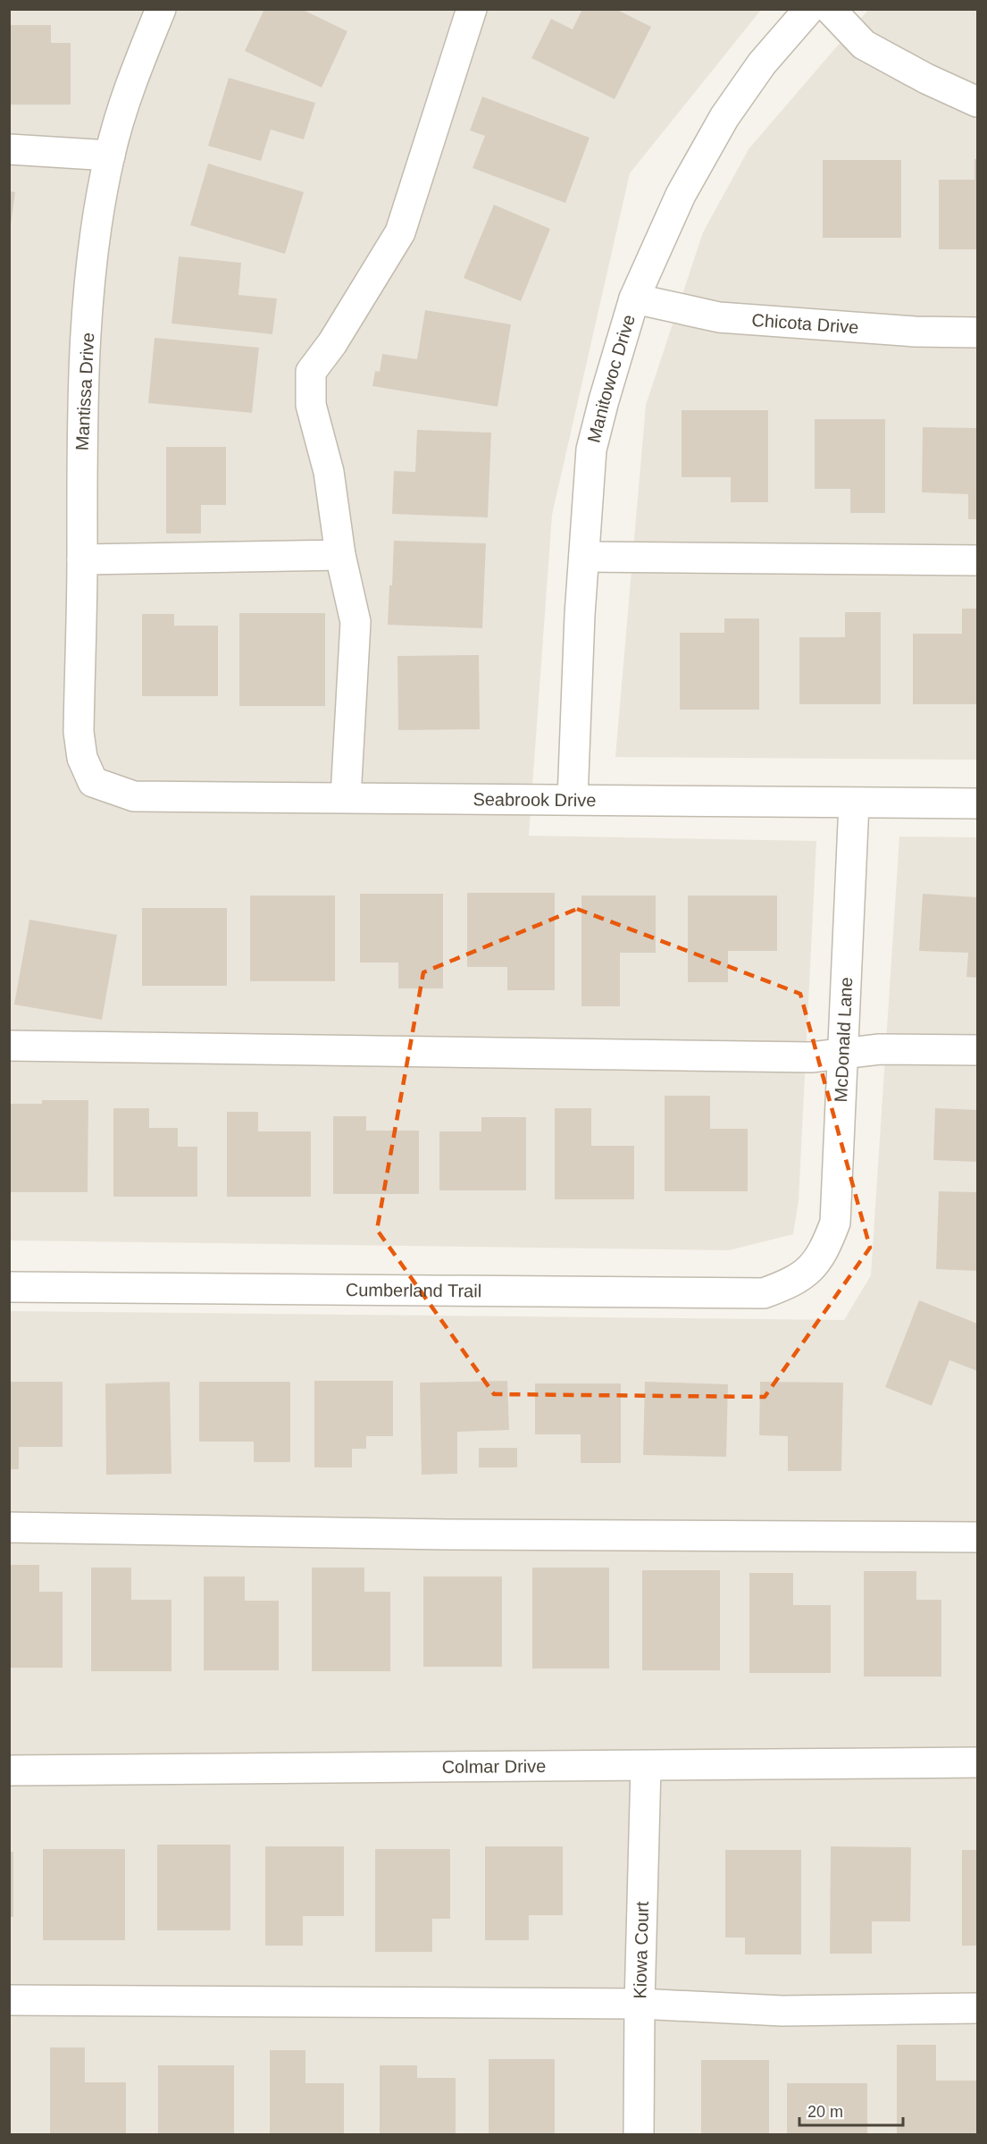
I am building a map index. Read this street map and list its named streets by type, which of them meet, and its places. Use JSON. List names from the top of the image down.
{
  "streets": {
    "street": [
      "Chicota Drive",
      "Manitowoc Drive",
      "Mantissa Drive",
      "Seabrook Drive",
      "McDonald Lane",
      "Cumberland Trail",
      "Colmar Drive",
      "Kiowa Court"
    ]
  },
  "crossings": [
    ["Chicota Drive", "Manitowoc Drive"],
    ["Manitowoc Drive", "Seabrook Drive"],
    ["Mantissa Drive", "Seabrook Drive"],
    ["Seabrook Drive", "McDonald Lane"],
    ["McDonald Lane", "Cumberland Trail"],
    ["Colmar Drive", "Kiowa Court"]
  ],
  "scale_bar": "20 m"
}
